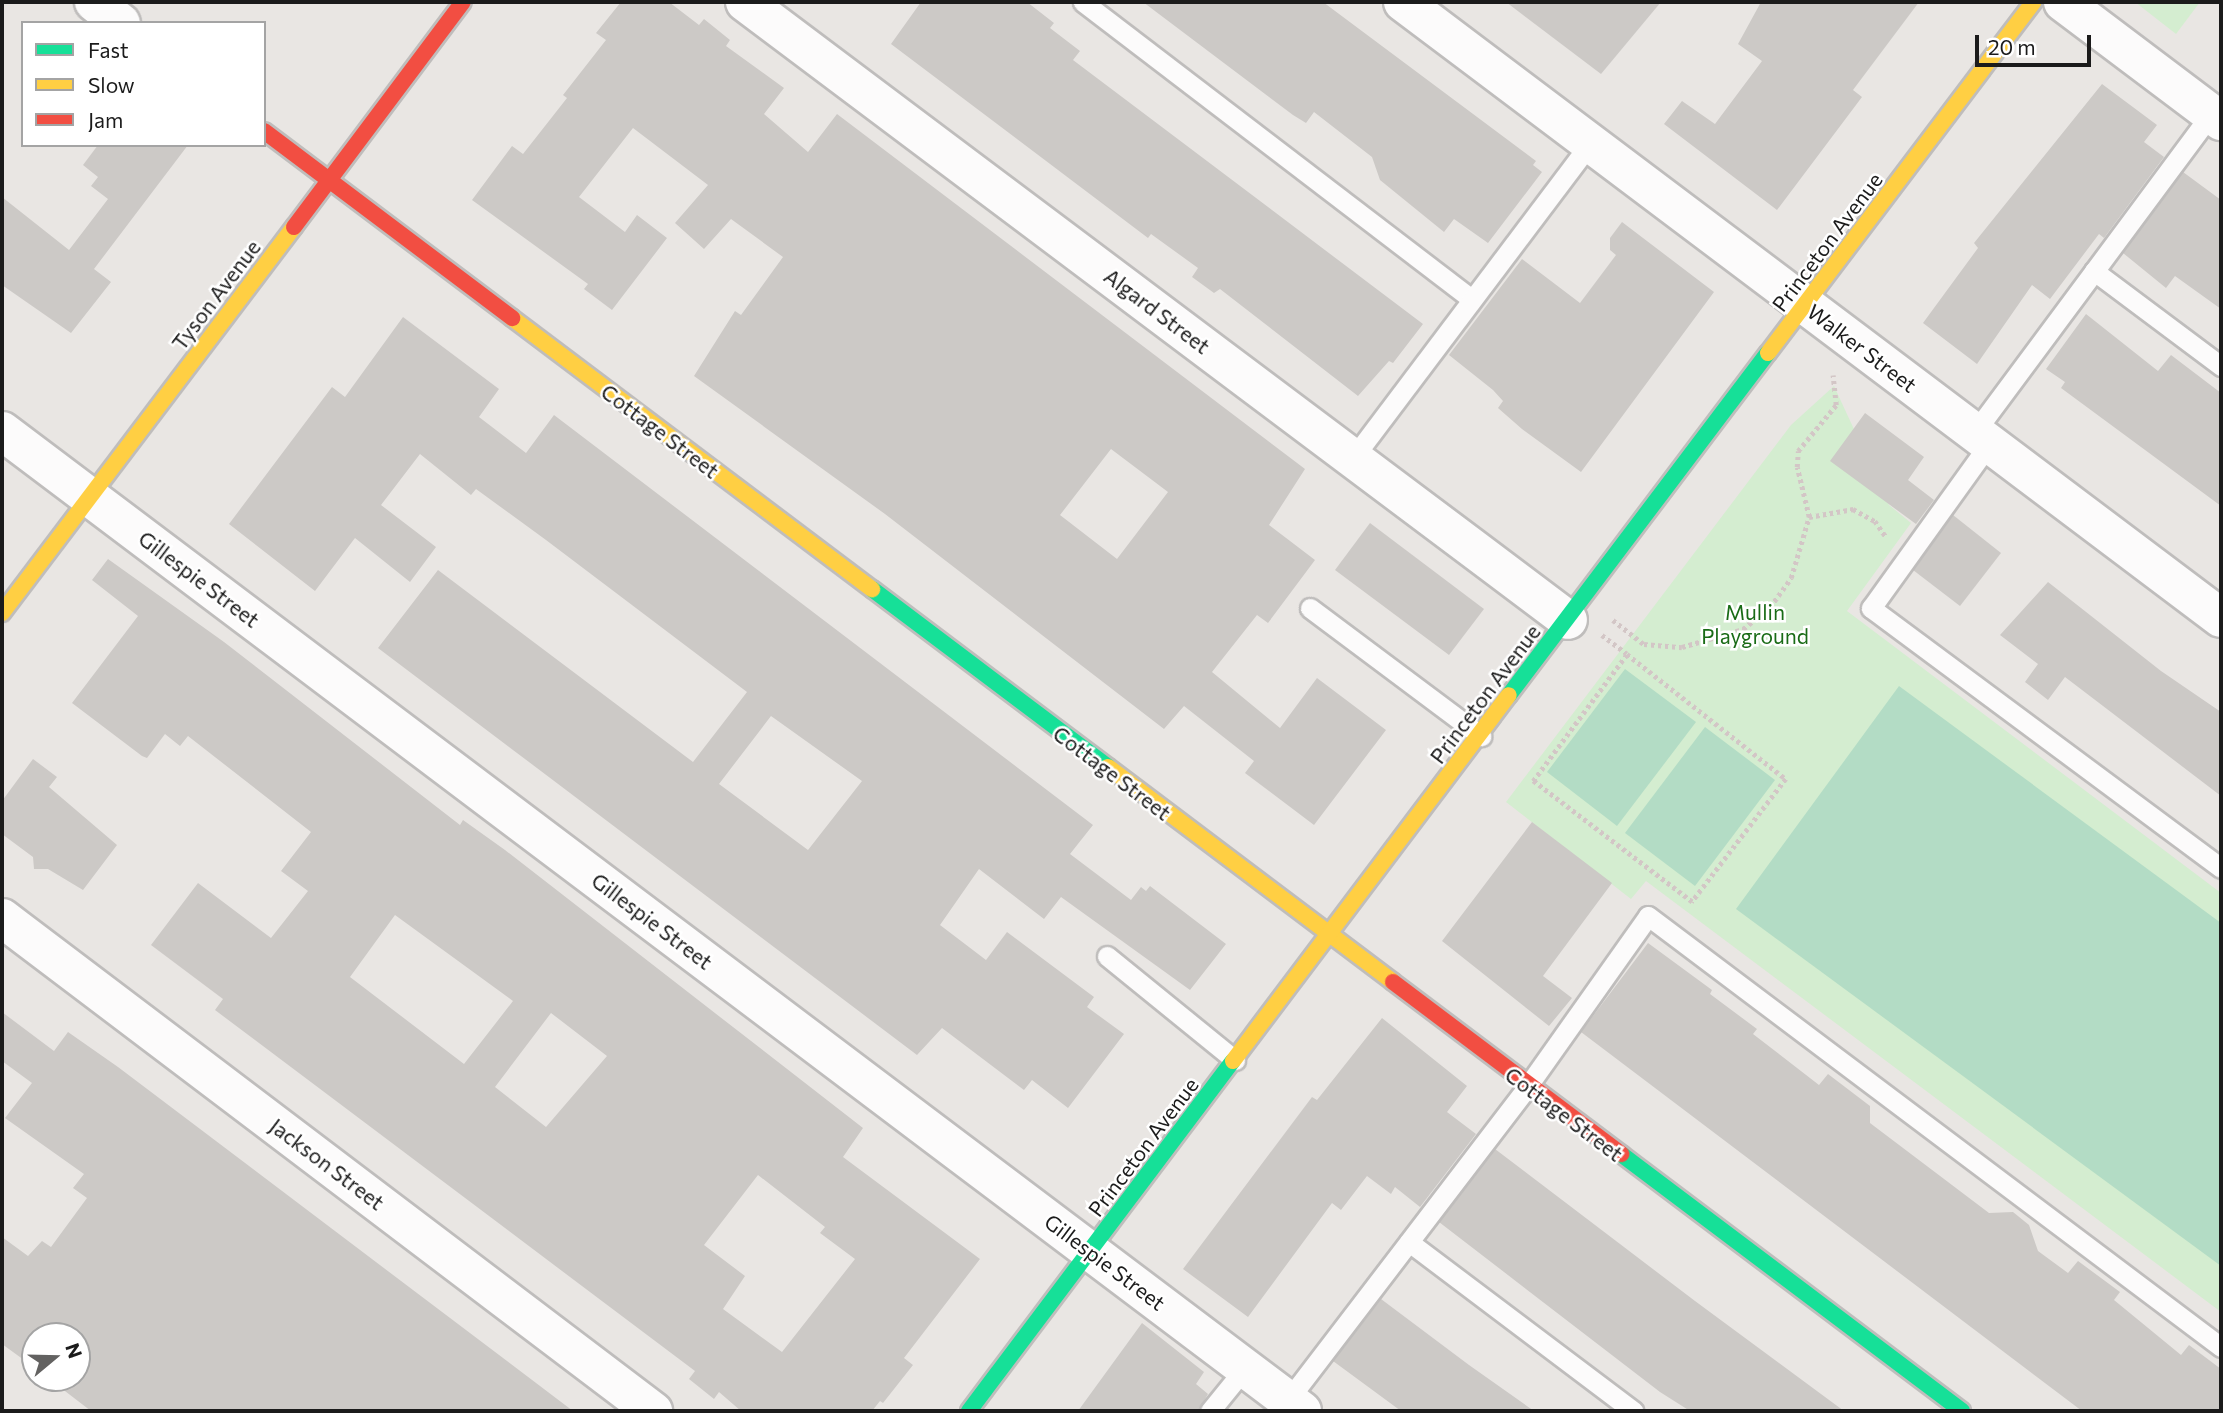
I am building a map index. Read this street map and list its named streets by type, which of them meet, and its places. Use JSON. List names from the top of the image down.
{
  "streets": {
    "street": [
      "Princeton Avenue",
      "Tyson Avenue",
      "Algard Street",
      "Walker Street",
      "Cottage Street",
      "Gillespie Street",
      "Jackson Street"
    ]
  },
  "crossings": [
    ["Princeton Avenue", "Algard Street"],
    ["Princeton Avenue", "Walker Street"],
    ["Princeton Avenue", "Cottage Street"],
    ["Princeton Avenue", "Gillespie Street"],
    ["Tyson Avenue", "Cottage Street"],
    ["Tyson Avenue", "Gillespie Street"]
  ],
  "parks": ["Mullin Playground"],
  "legend": ["Fast", "Slow", "Jam"],
  "scale_bar": "20 m",
  "north": "right"
}
